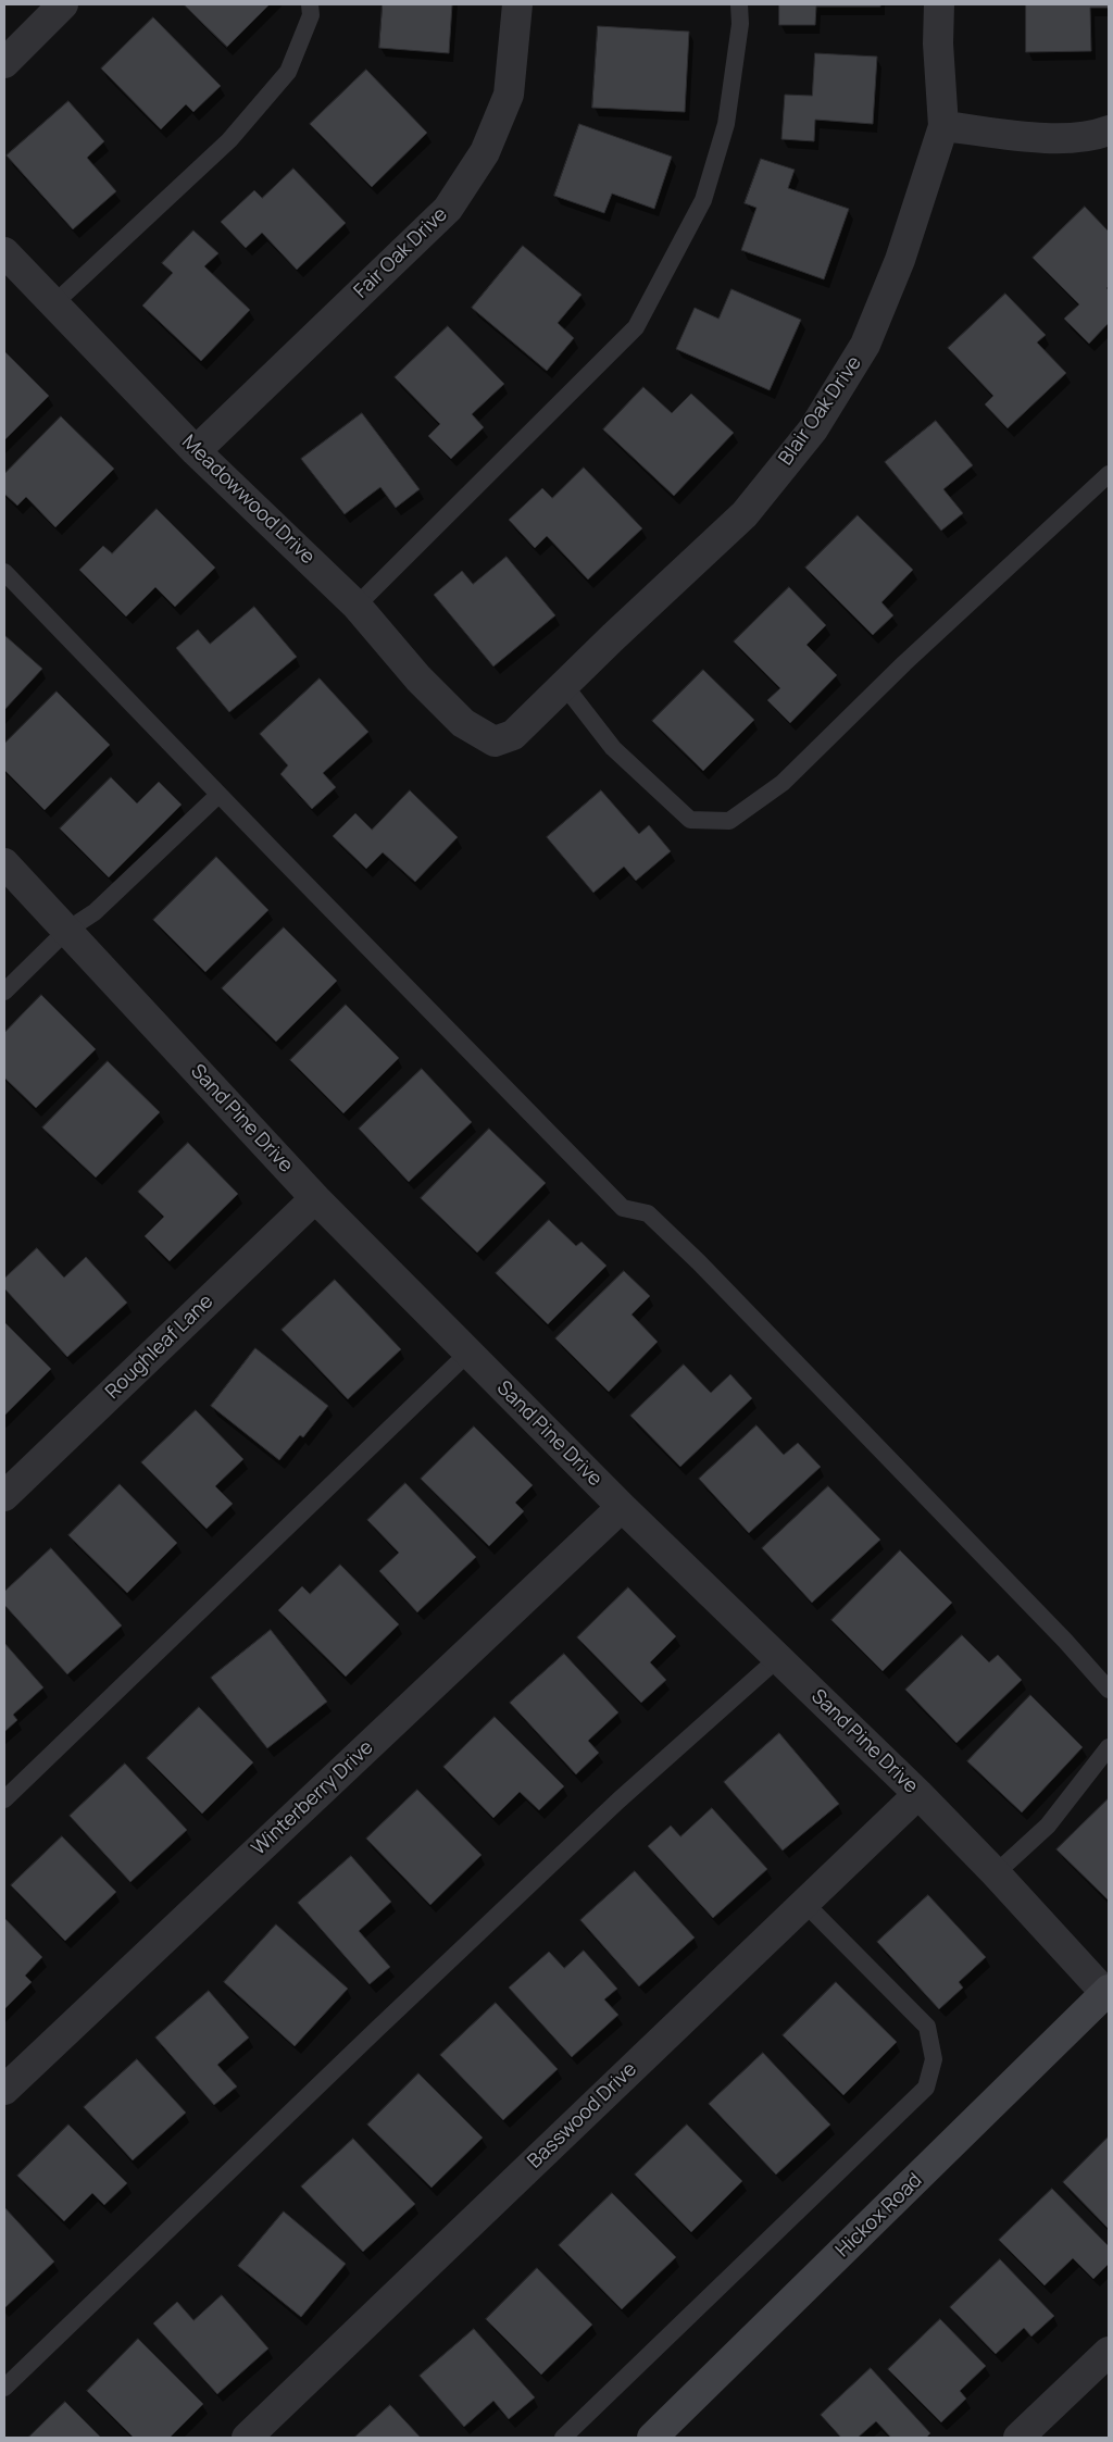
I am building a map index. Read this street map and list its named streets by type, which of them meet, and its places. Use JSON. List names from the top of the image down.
{
  "streets": {
    "street": [
      "Fair Oak Drive",
      "Blair Oak Drive",
      "Meadowwood Drive",
      "Sand Pine Drive",
      "Roughleaf Lane",
      "Winterberry Drive",
      "Basswood Drive",
      "Hickox Road"
    ]
  },
  "crossings": [
    ["Fair Oak Drive", "Meadowwood Drive"],
    ["Blair Oak Drive", "Meadowwood Drive"],
    ["Sand Pine Drive", "Roughleaf Lane"],
    ["Sand Pine Drive", "Winterberry Drive"],
    ["Sand Pine Drive", "Basswood Drive"],
    ["Sand Pine Drive", "Hickox Road"]
  ]
}
